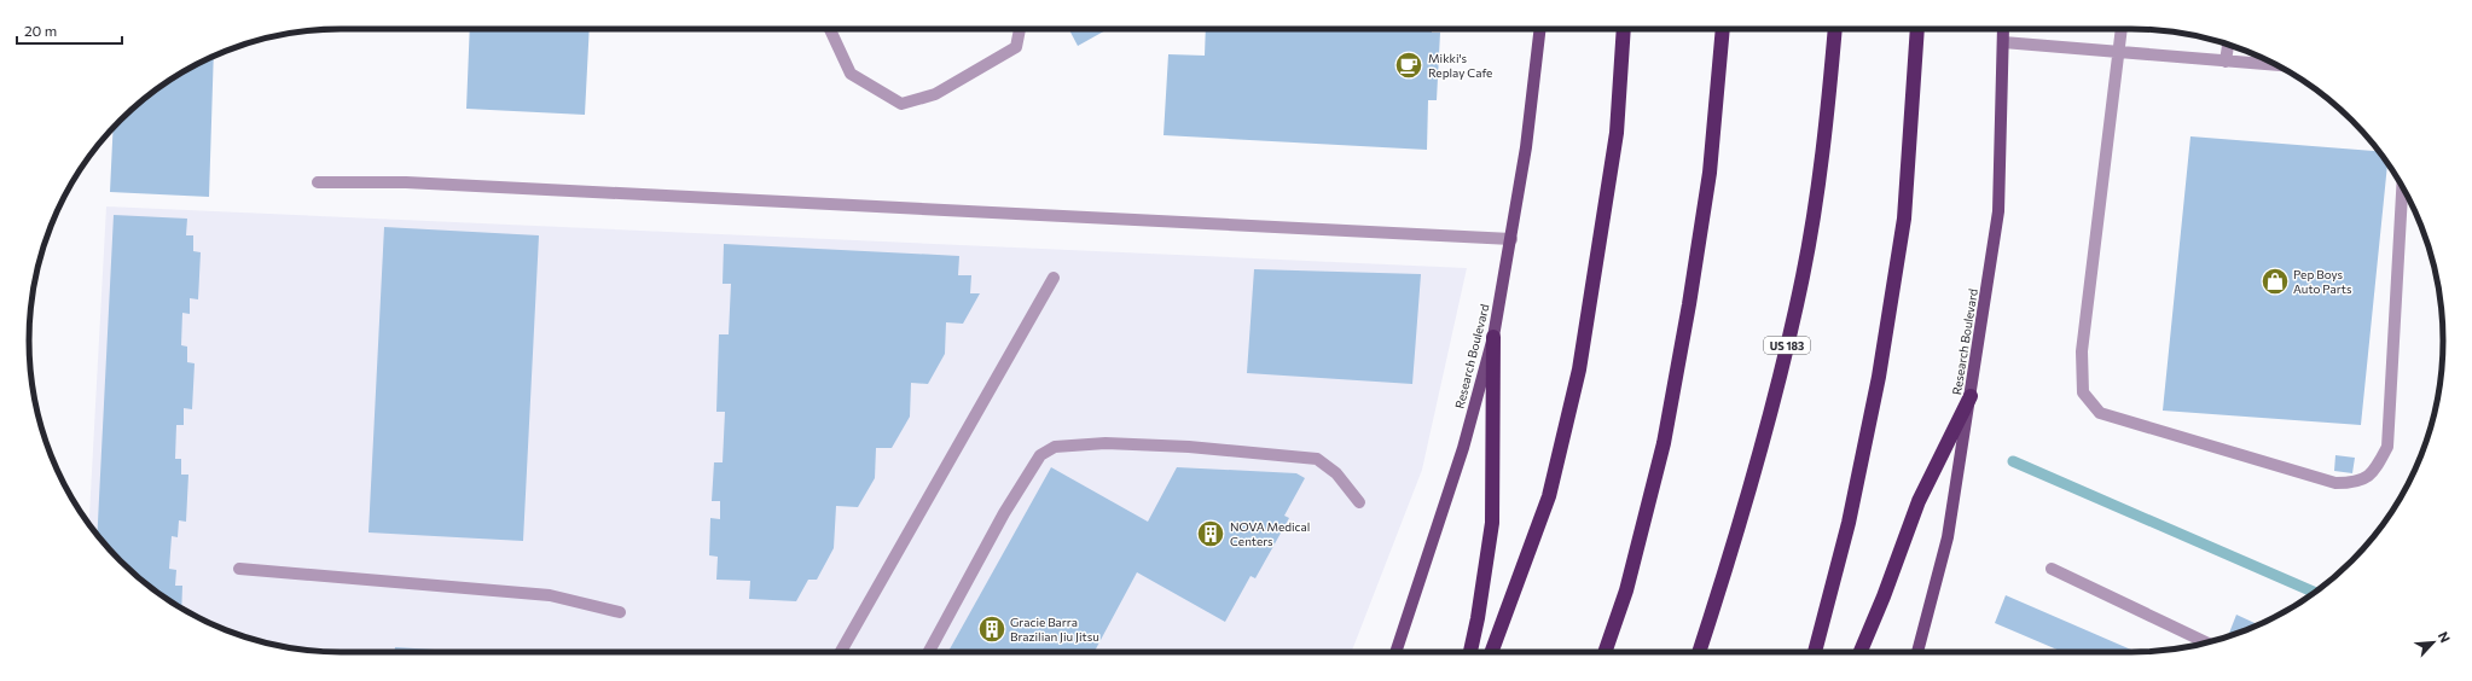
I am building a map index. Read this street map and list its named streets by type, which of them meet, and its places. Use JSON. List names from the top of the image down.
{
  "streets": {
    "highway": ["US 183"],
    "main road": ["Research Boulevard"]
  },
  "places": {
    "cafe": ["Mikki's Replay Cafe"],
    "shop": ["Pep Boys Auto Parts"],
    "building": ["NOVA Medical Centers", "Gracie Barra Brazilian Jiu Jitsu"]
  },
  "scale_bar": "20 m",
  "north": "top right"
}
